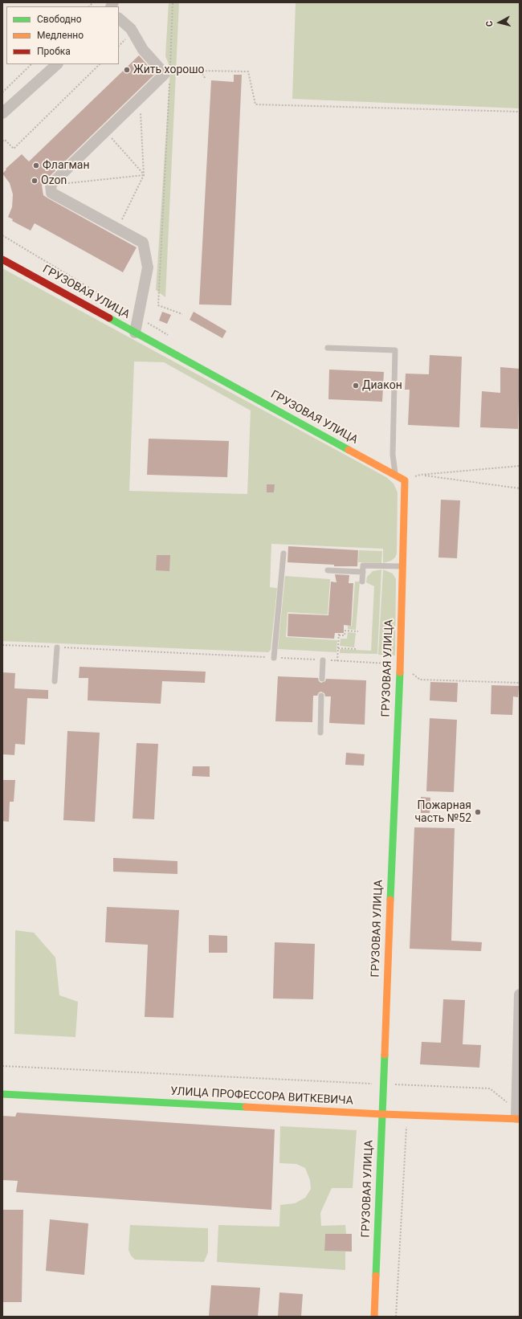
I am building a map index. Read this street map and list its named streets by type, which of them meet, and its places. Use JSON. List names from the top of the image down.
{
  "streets": {
    "street": ["ГРУЗОВАЯ УЛИЦА", "УЛИЦА ПРОФЕССОРА ВИТКЕВИЧА"]
  },
  "crossings": [
    ["ГРУЗОВАЯ УЛИЦА", "УЛИЦА ПРОФЕССОРА ВИТКЕВИЧА"]
  ],
  "places": [
    "Жить хорошо",
    "Флагман",
    "Ozon",
    "Диакон",
    "Пожарная часть №52"
  ],
  "legend": ["Свободно", "Медленно", "Пробка"],
  "north": "left"
}
